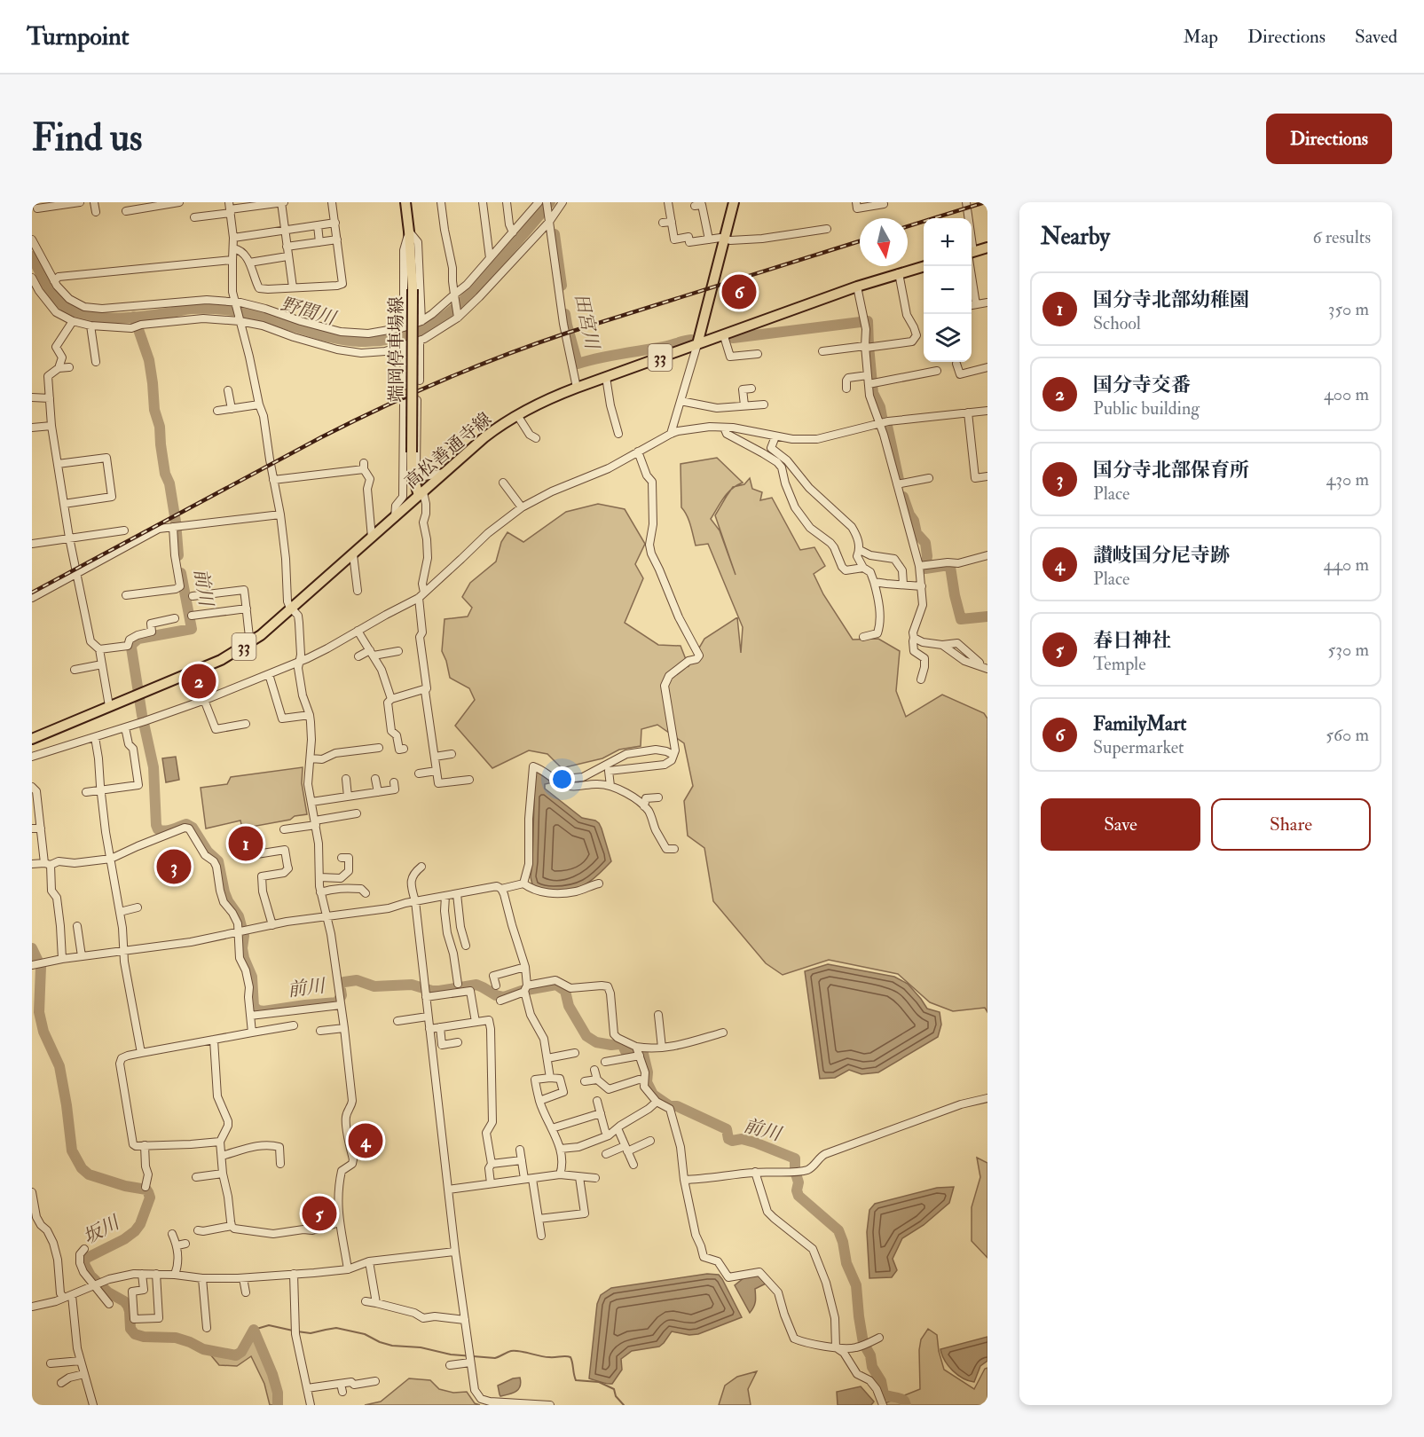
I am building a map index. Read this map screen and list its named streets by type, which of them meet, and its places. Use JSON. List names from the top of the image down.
{
  "streets": {
    "main road": ["端岡停車場線", "33", "高松善通寺線"]
  },
  "crossings": [
    ["端岡停車場線", "高松善通寺線"]
  ],
  "water": [
    "野間川",
    "田宮川",
    "前川",
    "坂川"
  ],
  "north": "bottom",
  "page": {
    "header": "Turnpoint",
    "nav": ["Map", "Directions", "Saved"],
    "buttons": [
      "Directions",
      ["Save", "Share"]
    ],
    "title": "Find us",
    "heading": ["Nearby", "6 results"],
    "map_buttons": ["+", "−"],
    "list": [
      {
        "mark": "1",
        "name": "国分寺北部幼稚園",
        "note": "School",
        "value": "350 m"
      },
      {
        "mark": "2",
        "name": "国分寺交番",
        "note": "Public building",
        "value": "400 m"
      },
      {
        "mark": "3",
        "name": "国分寺北部保育所",
        "note": "Place",
        "value": "430 m"
      },
      {
        "mark": "4",
        "name": "讃岐国分尼寺跡",
        "note": "Place",
        "value": "440 m"
      },
      {
        "mark": "5",
        "name": "春日神社",
        "note": "Temple",
        "value": "530 m"
      },
      {
        "mark": "6",
        "name": "FamilyMart",
        "note": "Supermarket",
        "value": "560 m"
      }
    ],
    "pins": [
      "6",
      "2",
      "1",
      "3",
      "4",
      "5"
    ]
  }
}
